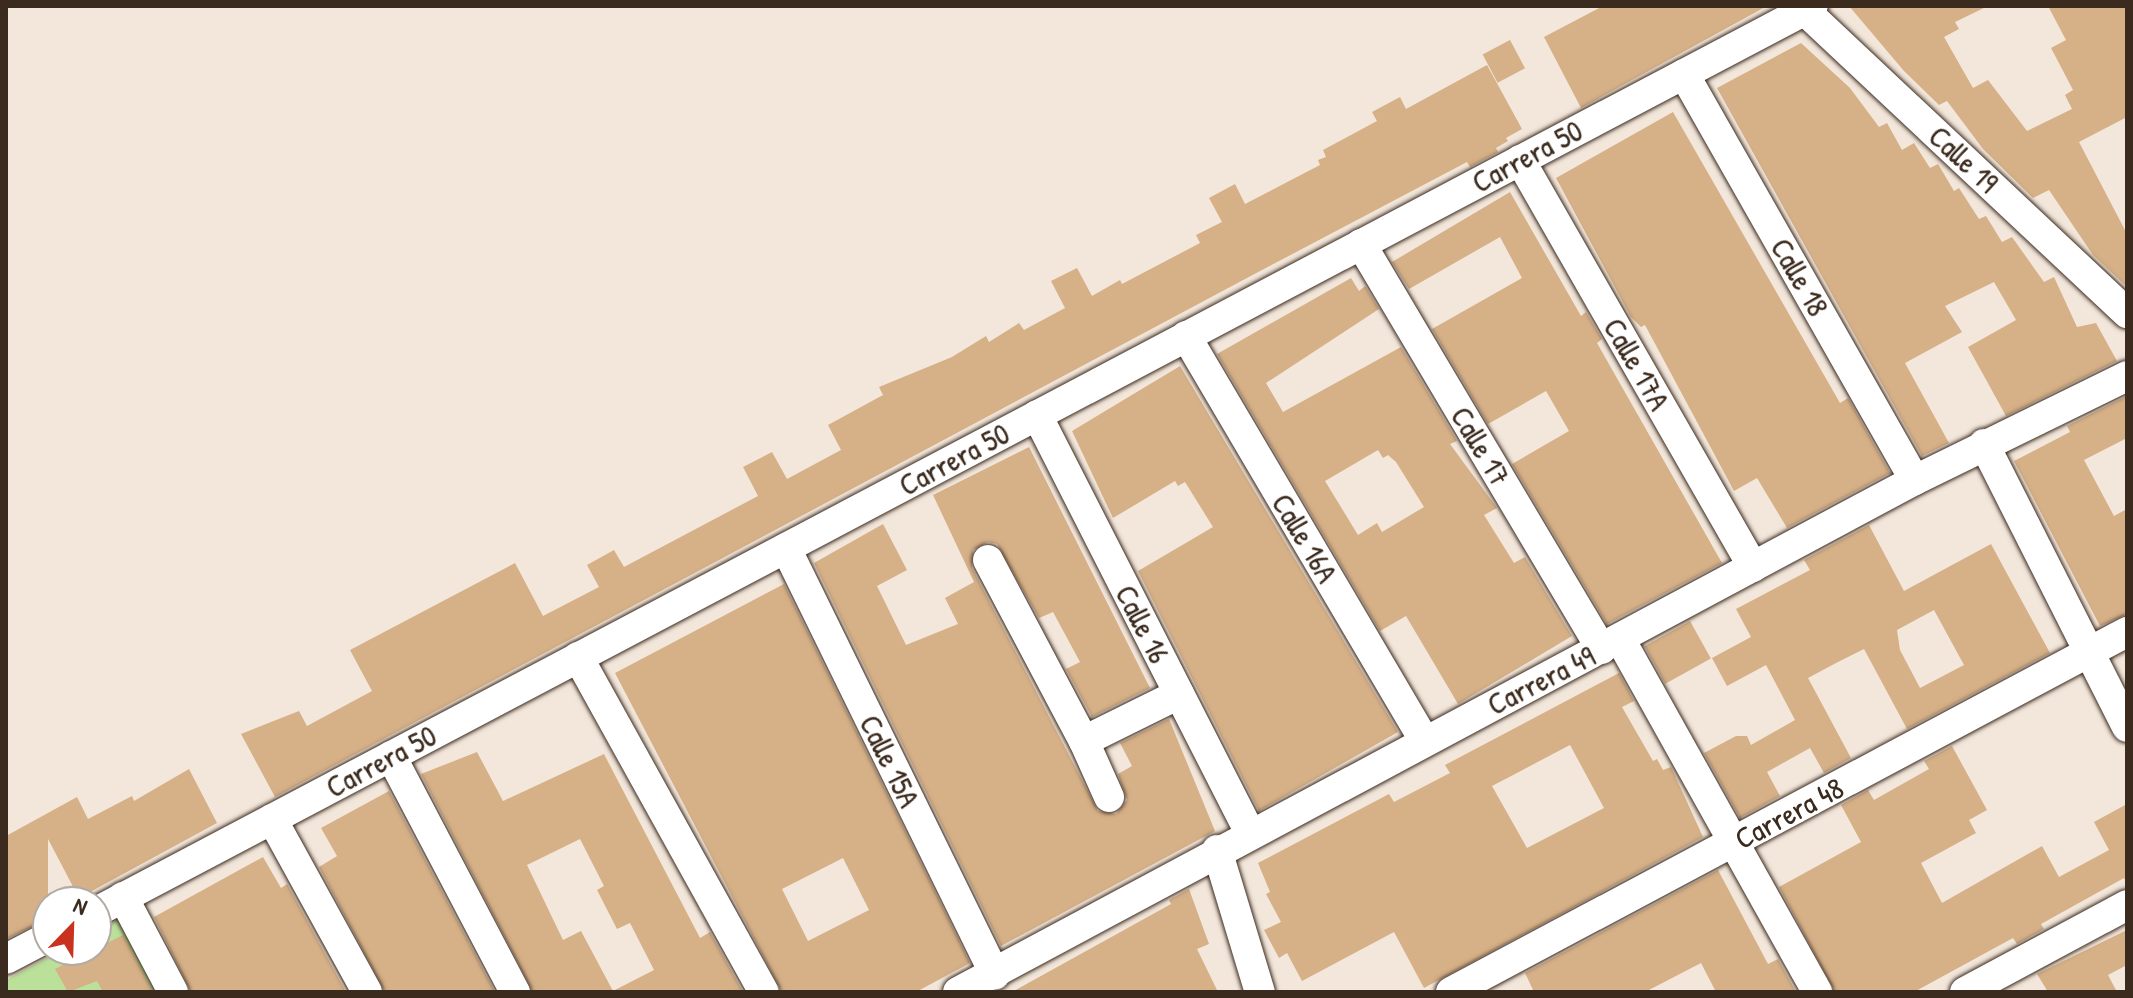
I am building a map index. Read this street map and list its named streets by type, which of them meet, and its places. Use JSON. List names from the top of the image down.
{
  "streets": {
    "street": [
      "Carrera 50",
      "Calle 19",
      "Calle 18",
      "Calle 17A",
      "Calle 17",
      "Calle 16A",
      "Calle 16",
      "Carrera 49",
      "Calle 15A",
      "Carrera 48"
    ]
  },
  "crossings": [
    ["Carrera 50", "Calle 19"],
    ["Carrera 50", "Calle 18"],
    ["Carrera 50", "Calle 17A"],
    ["Carrera 50", "Calle 17"],
    ["Carrera 50", "Calle 16A"],
    ["Carrera 50", "Calle 16"],
    ["Carrera 50", "Calle 15A"],
    ["Calle 18", "Carrera 49"],
    ["Calle 17A", "Carrera 49"],
    ["Calle 17", "Carrera 49"],
    ["Calle 17", "Carrera 48"],
    ["Calle 16A", "Carrera 49"],
    ["Calle 16", "Carrera 49"],
    ["Carrera 49", "Calle 15A"]
  ],
  "north": "top right"
}
